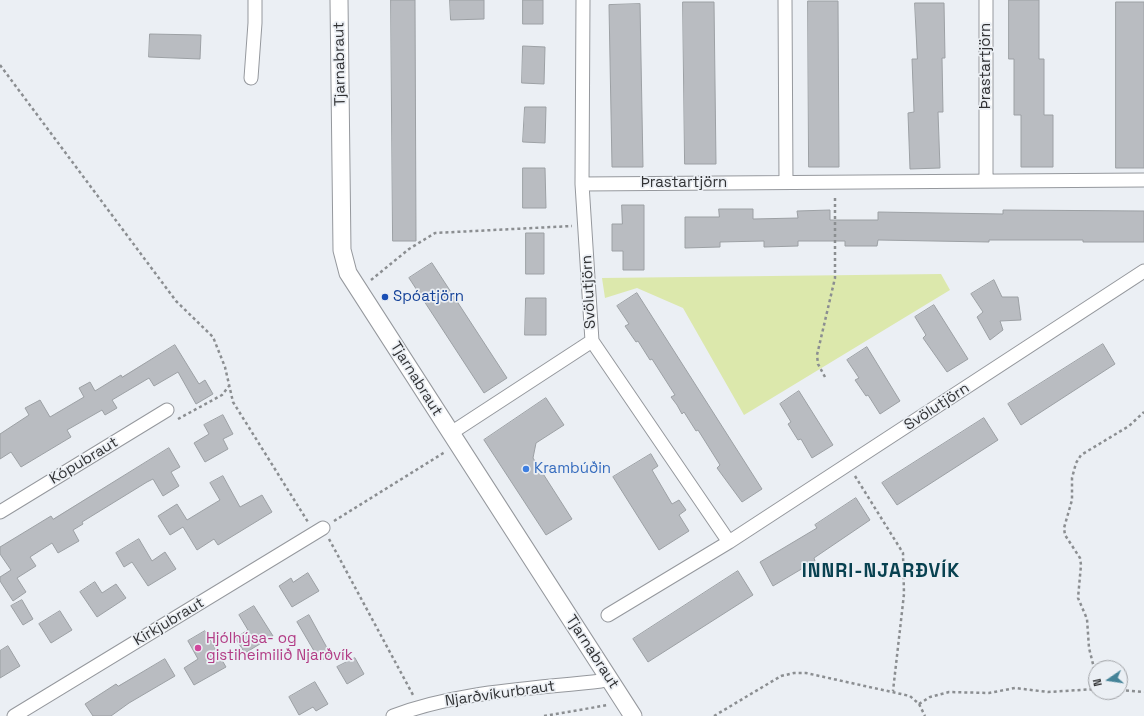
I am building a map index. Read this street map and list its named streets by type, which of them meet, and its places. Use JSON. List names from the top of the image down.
{
  "streets": {
    "street": [
      "Tjarnabraut",
      "Þrastartjörn",
      "Svölutjörn",
      "Kópubraut",
      "Kirkjubraut",
      "Njarðvíkurbraut"
    ]
  },
  "crossings": [
    ["Tjarnabraut", "Njarðvíkurbraut"],
    ["Þrastartjörn", "Svölutjörn"]
  ],
  "districts": ["INNRI-NJARÐVÍK"],
  "places": ["Spóatjörn", "Krambúðin", "Hjólhýsa- og gistiheimilið Njarðvík"],
  "north": "left"
}
